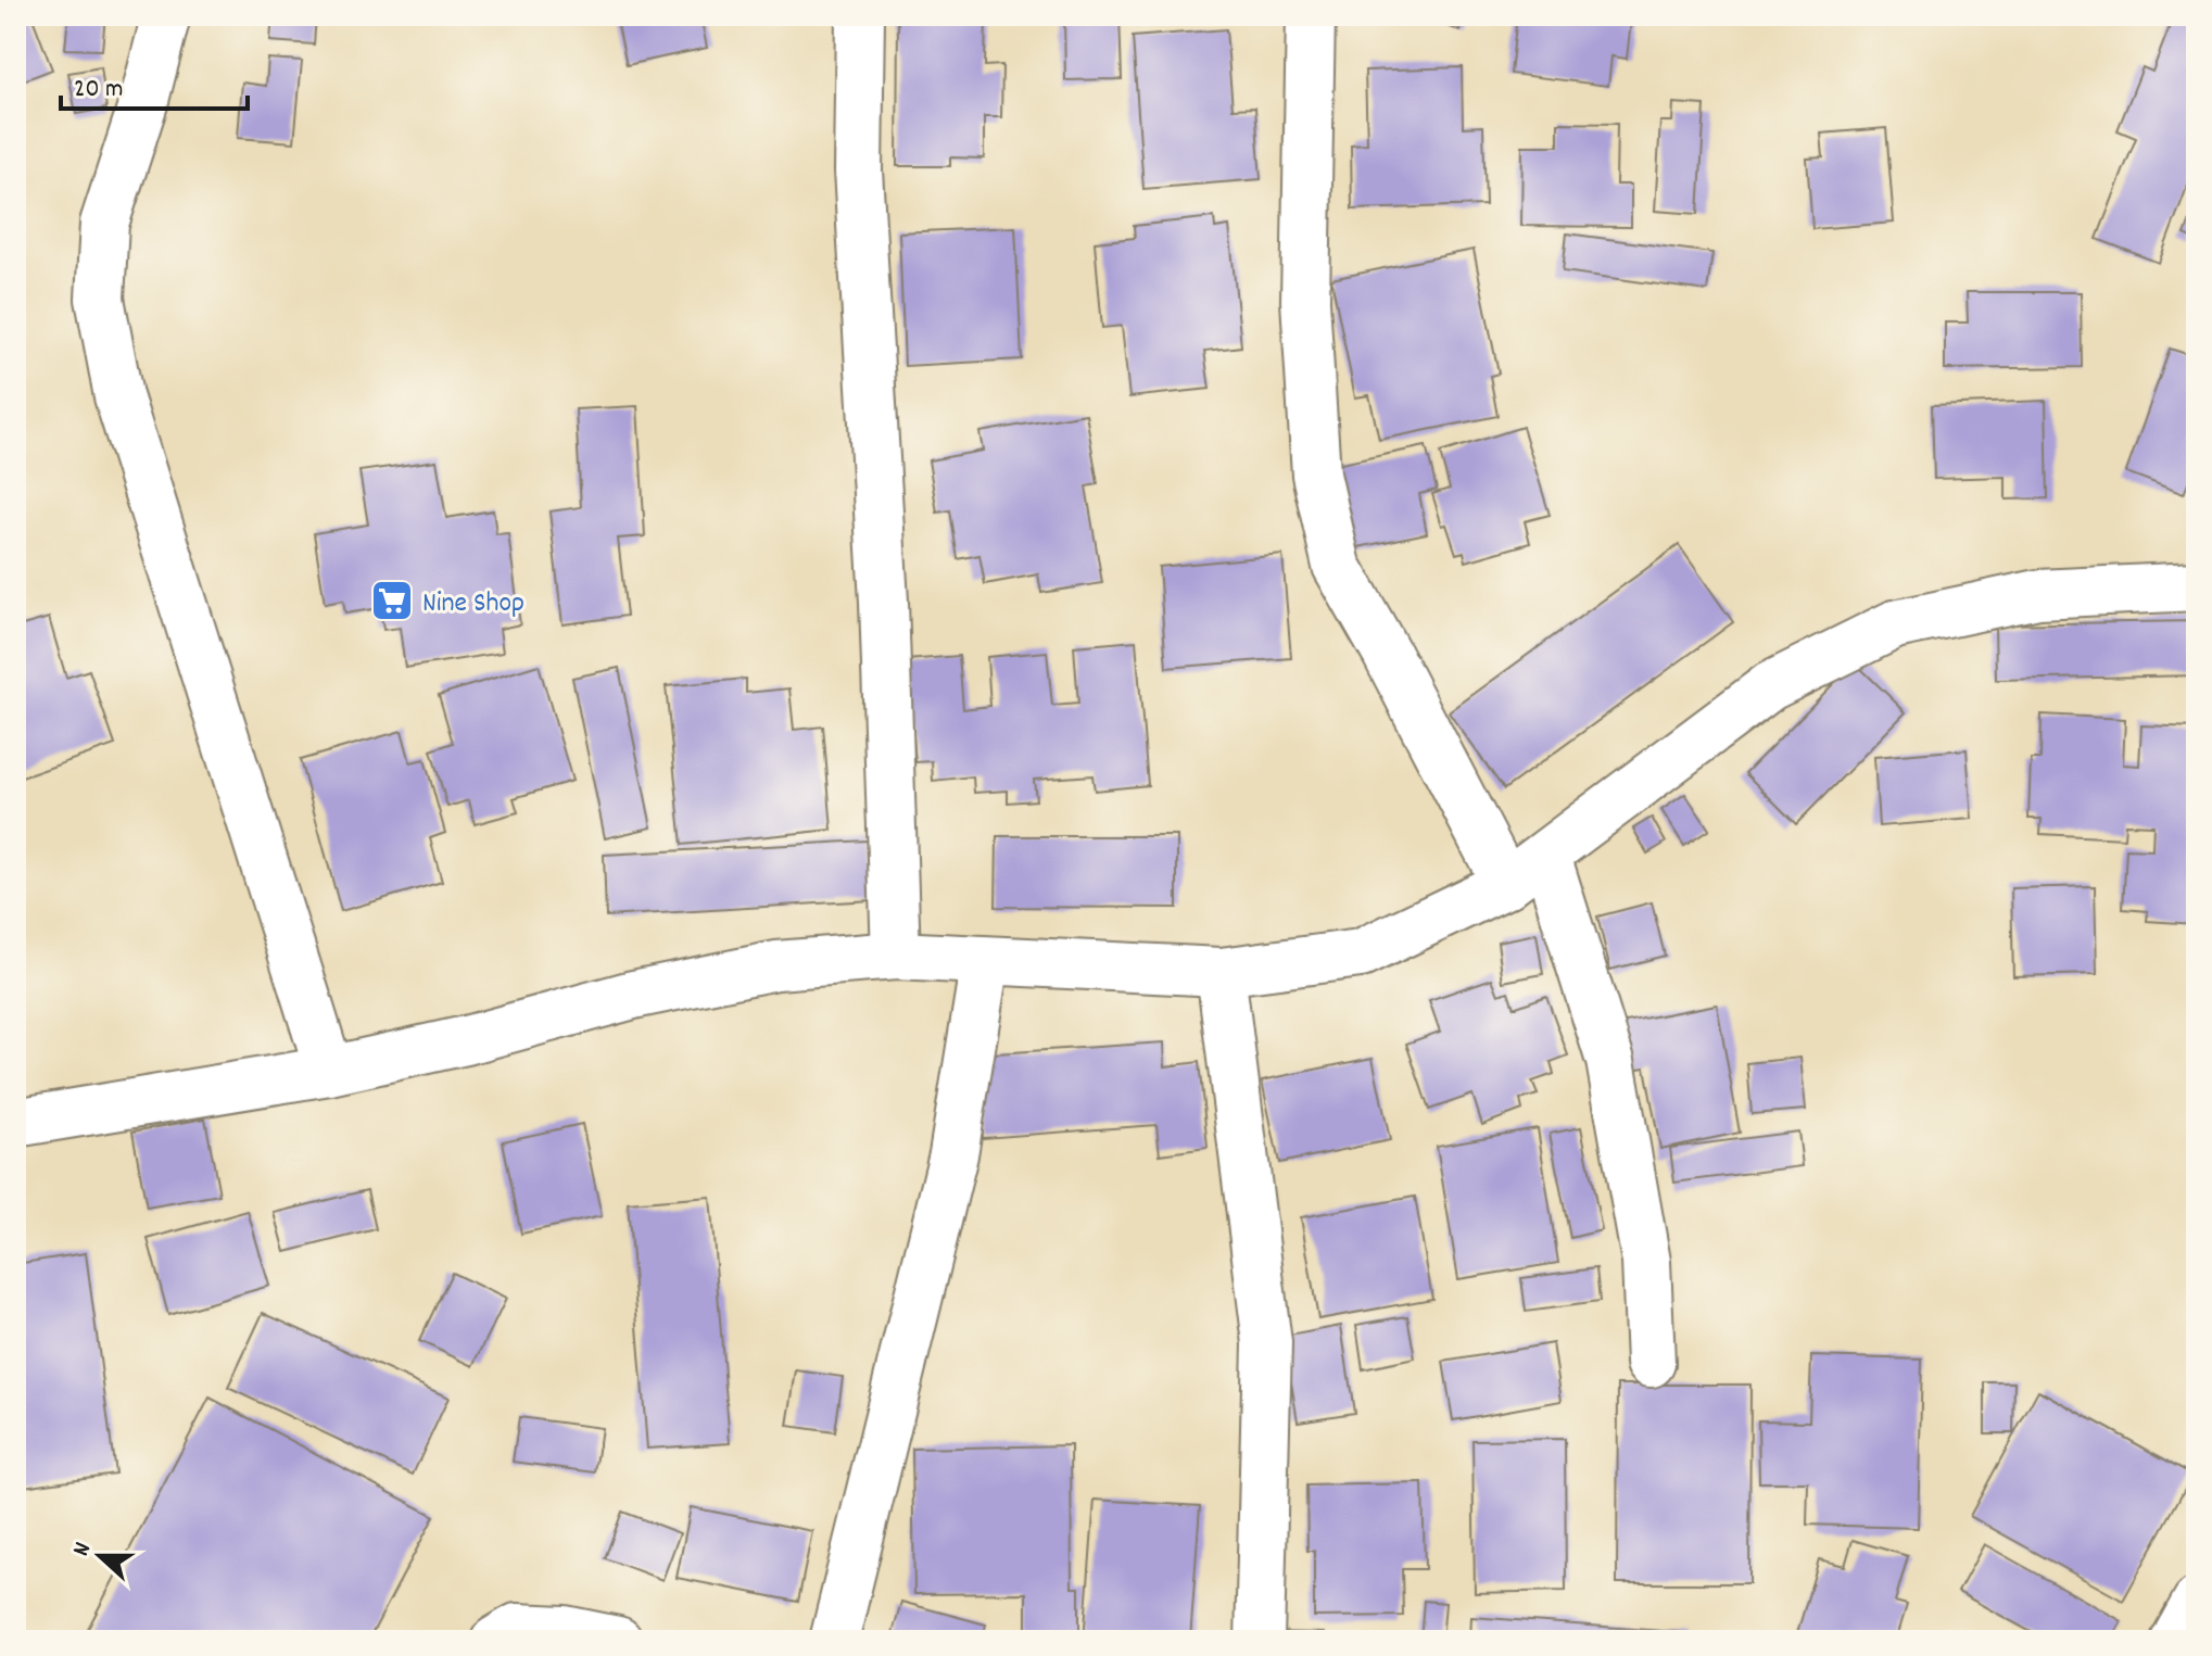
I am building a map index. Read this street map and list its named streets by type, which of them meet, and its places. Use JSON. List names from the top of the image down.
{
  "places": {
    "supermarket": ["Nine Shop"]
  },
  "scale_bar": "20 m",
  "north": "left"
}
